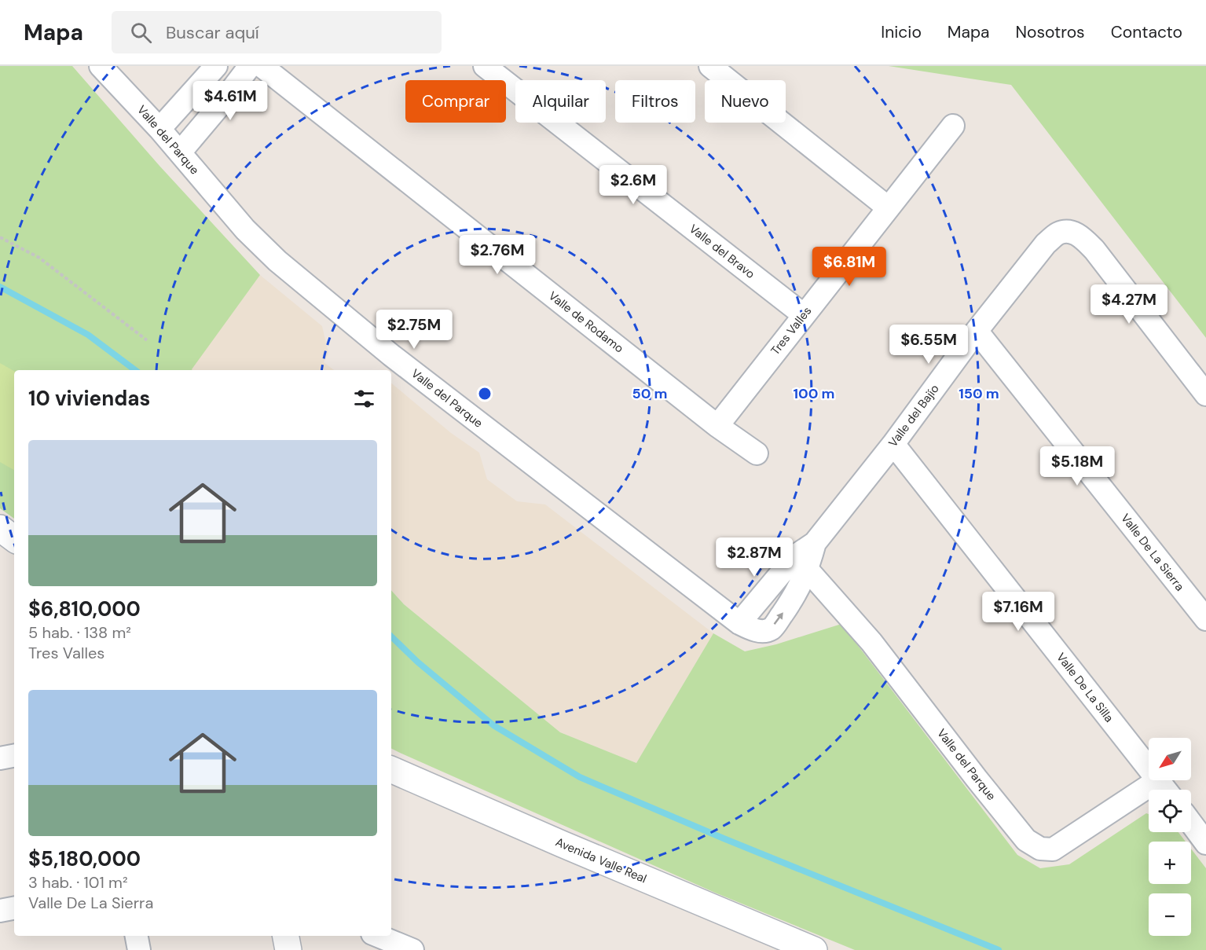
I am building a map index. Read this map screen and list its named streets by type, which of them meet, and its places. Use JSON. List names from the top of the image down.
{
  "streets": {
    "street": [
      "Valle del Parque",
      "Valle del Bravo",
      "Valle de Rodamo",
      "Tres Valles",
      "Valle del Bajío",
      "Valle De La Sierra",
      "Valle De La Silla",
      "Avenida Valle Real"
    ]
  },
  "crossings": [
    ["Valle del Parque", "Valle del Bajío"],
    ["Valle del Bravo", "Tres Valles"],
    ["Valle de Rodamo", "Tres Valles"],
    ["Valle del Bajío", "Valle De La Sierra"],
    ["Valle del Bajío", "Valle De La Silla"]
  ],
  "north": "bottom left",
  "page": {
    "header": "Mapa",
    "search": "Buscar aquí",
    "nav": [
      "Inicio",
      "Mapa",
      "Nosotros",
      "Contacto"
    ],
    "chip": [
      "Comprar",
      "Alquilar",
      "Filtros",
      "Nuevo"
    ],
    "price": [
      "$4.61M",
      "$2.6M",
      "$2.76M",
      "$6.81M",
      "$4.27M",
      "$2.75M",
      "$6.55M",
      "$5.18M",
      "$2.87M",
      "$7.16M"
    ],
    "heading": "10 viviendas",
    "list": [
      {
        "name": "$6,810,000",
        "note": "5 hab. · 138 m² · Tres Valles"
      },
      {
        "name": "$5,180,000",
        "note": "3 hab. · 101 m² · Valle De La Sierra"
      }
    ],
    "map_buttons": ["+", "−"]
  },
  "rings": ["50 m", "100 m", "150 m"]
}
